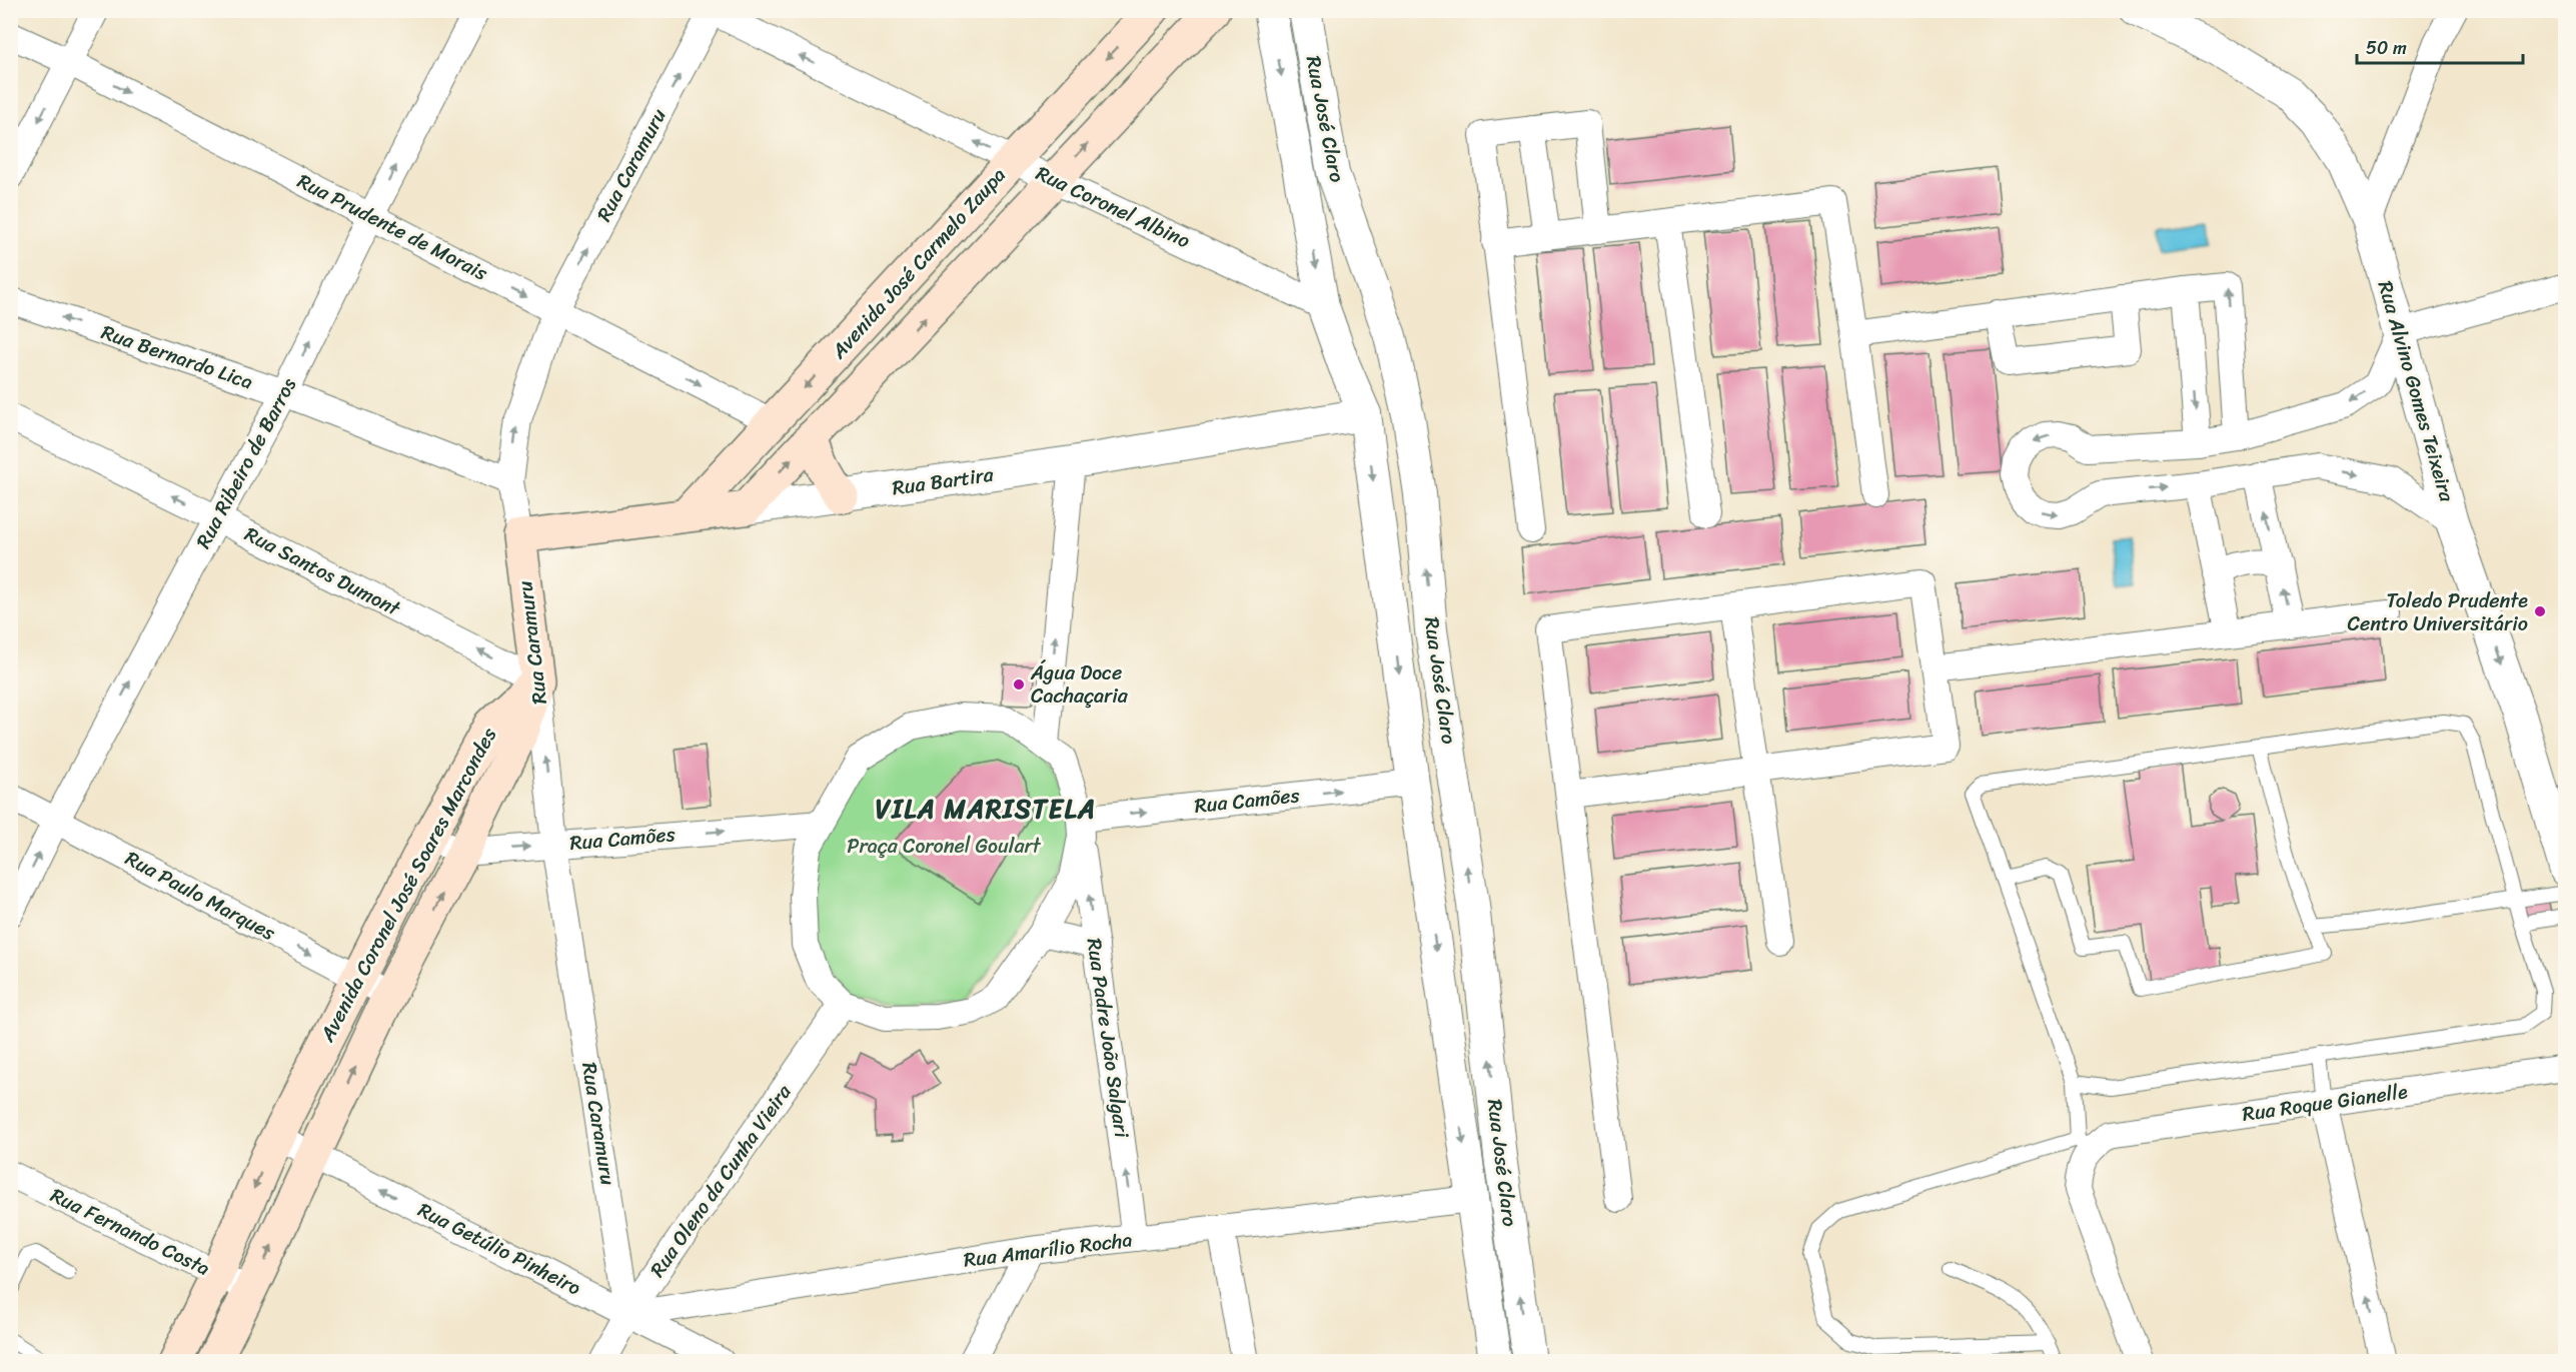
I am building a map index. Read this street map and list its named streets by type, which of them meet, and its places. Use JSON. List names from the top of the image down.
{
  "streets": {
    "main road": [
      "Rua Caramuru",
      "Avenida José Carmelo Zaupa",
      "Rua Bartira",
      "Avenida Coronel José Soares Marcondes"
    ],
    "street": [
      "Rua José Claro",
      "Rua Coronel Albino",
      "Rua Prudente de Morais",
      "Rua Bernardo Lica",
      "Rua Alvino Gomes Teixeira",
      "Rua Ribeiro de Barros",
      "Rua Santos Dumont",
      "Rua Camões",
      "Rua Paulo Marques",
      "Rua Padre João Salgari",
      "Rua Roque Gianelle",
      "Rua Oleno da Cunha Vieira",
      "Rua Fernando Costa",
      "Rua Getúlio Pinheiro",
      "Rua Amarílio Rocha"
    ]
  },
  "crossings": [
    ["Rua José Claro", "Rua Coronel Albino"],
    ["Rua José Claro", "Rua Bartira"],
    ["Rua José Claro", "Rua Camões"],
    ["Rua José Claro", "Rua Amarílio Rocha"],
    ["Rua Caramuru", "Rua Coronel Albino"],
    ["Rua Caramuru", "Rua Prudente de Morais"],
    ["Rua Caramuru", "Rua Bernardo Lica"],
    ["Rua Caramuru", "Rua Bartira"],
    ["Rua Caramuru", "Rua Santos Dumont"],
    ["Rua Caramuru", "Rua Camões"],
    ["Rua Caramuru", "Avenida Coronel José Soares Marcondes"],
    ["Rua Caramuru", "Rua Oleno da Cunha Vieira"],
    ["Rua Caramuru", "Rua Getúlio Pinheiro"],
    ["Rua Caramuru", "Rua Amarílio Rocha"],
    ["Rua Coronel Albino", "Avenida José Carmelo Zaupa"],
    ["Rua Prudente de Morais", "Avenida José Carmelo Zaupa"],
    ["Rua Prudente de Morais", "Rua Ribeiro de Barros"],
    ["Avenida José Carmelo Zaupa", "Rua Bartira"],
    ["Rua Bernardo Lica", "Rua Ribeiro de Barros"],
    ["Rua Ribeiro de Barros", "Rua Santos Dumont"],
    ["Rua Ribeiro de Barros", "Rua Paulo Marques"],
    ["Rua Santos Dumont", "Avenida Coronel José Soares Marcondes"],
    ["Rua Camões", "Avenida Coronel José Soares Marcondes"],
    ["Rua Camões", "Rua Padre João Salgari"],
    ["Avenida Coronel José Soares Marcondes", "Rua Paulo Marques"],
    ["Avenida Coronel José Soares Marcondes", "Rua Fernando Costa"],
    ["Avenida Coronel José Soares Marcondes", "Rua Getúlio Pinheiro"],
    ["Rua Padre João Salgari", "Rua Amarílio Rocha"],
    ["Rua Oleno da Cunha Vieira", "Rua Getúlio Pinheiro"],
    ["Rua Oleno da Cunha Vieira", "Rua Amarílio Rocha"],
    ["Rua Getúlio Pinheiro", "Rua Amarílio Rocha"]
  ],
  "one_way": [
    "Rua Caramuru",
    "Rua Coronel Albino",
    "Rua Prudente de Morais",
    "Rua Bernardo Lica",
    "Rua Alvino Gomes Teixeira",
    "Rua Ribeiro de Barros",
    "Rua Santos Dumont",
    "Rua Camões",
    "Rua Paulo Marques",
    "Rua Padre João Salgari",
    "Rua Getúlio Pinheiro"
  ],
  "districts": ["VILA MARISTELA"],
  "parks": ["Praça Coronel Goulart"],
  "places": ["Toledo Prudente Centro Universitário", "Água Doce Cachaçaria"],
  "scale_bar": "50 m"
}
